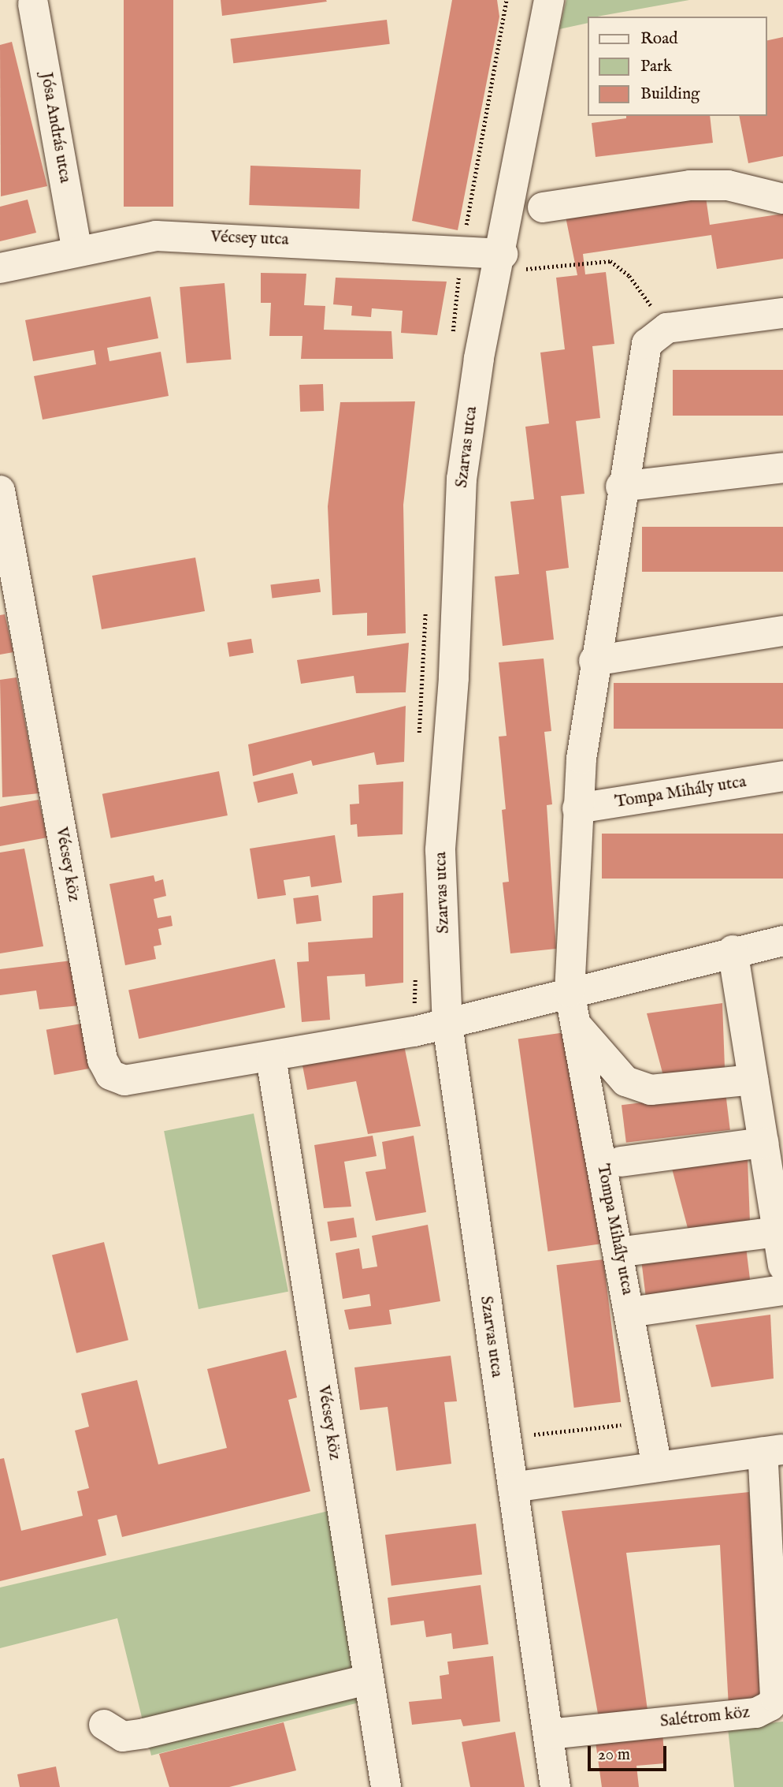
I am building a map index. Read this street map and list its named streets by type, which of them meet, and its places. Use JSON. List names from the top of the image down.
{
  "streets": {
    "street": [
      "Jósa András utca",
      "Vécsey utca",
      "Szarvas utca",
      "Tompa Mihály utca",
      "Vécsey köz",
      "Salétrom köz"
    ]
  },
  "crossings": [
    ["Jósa András utca", "Vécsey utca"],
    ["Vécsey utca", "Szarvas utca"],
    ["Szarvas utca", "Vécsey köz"],
    ["Szarvas utca", "Salétrom köz"]
  ],
  "legend": ["Road", "Park", "Building"],
  "scale_bar": "20 m"
}
